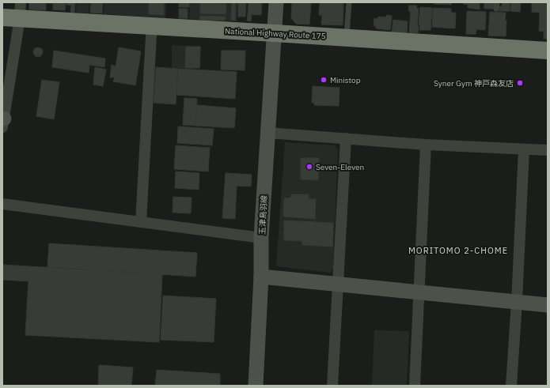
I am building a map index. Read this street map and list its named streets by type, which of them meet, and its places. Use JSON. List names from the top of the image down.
{
  "streets": {
    "highway": ["National Highway Route 175"],
    "street": ["玉津鳥羽線"]
  },
  "crossings": [
    ["National Highway Route 175", "玉津鳥羽線"]
  ],
  "districts": ["MORITOMO 2-CHOME"],
  "places": ["Ministop", "Syner Gym 神戸森友店", "Seven-Eleven"]
}
